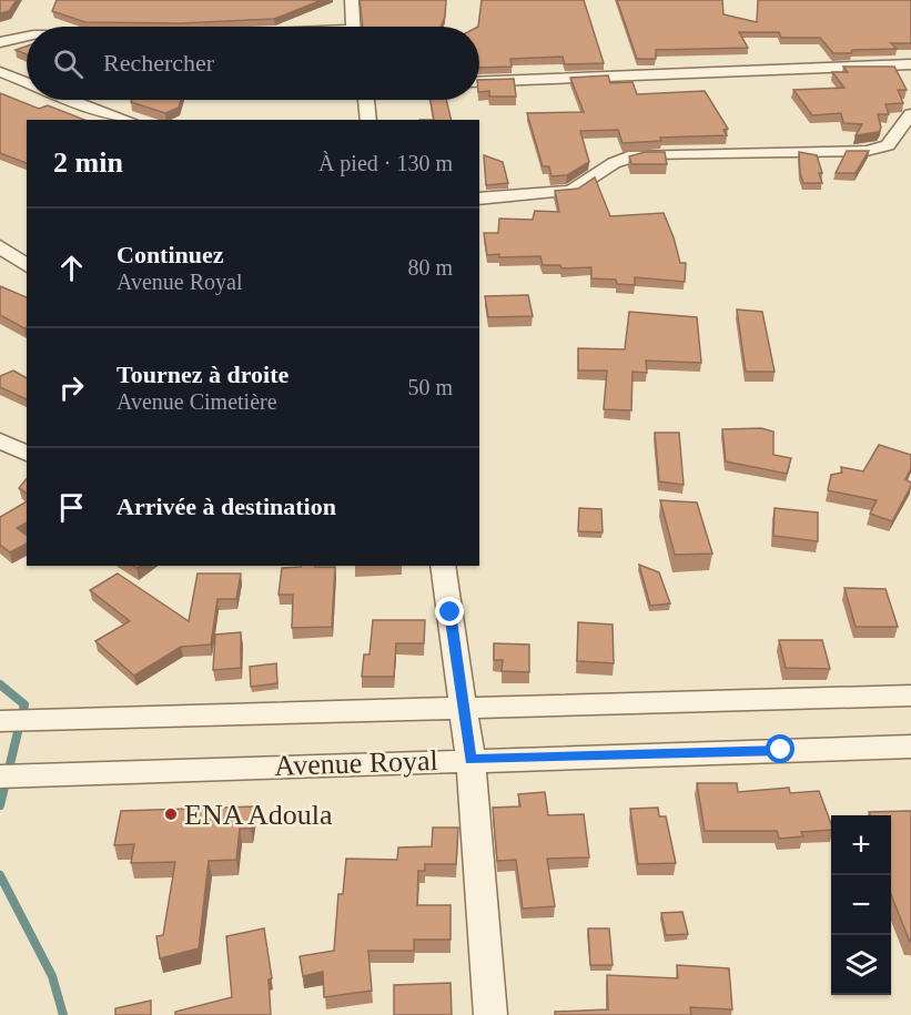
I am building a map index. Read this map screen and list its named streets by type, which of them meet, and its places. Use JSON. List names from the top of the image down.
{
  "streets": {
    "street": ["Avenue Royal"]
  },
  "places": ["ENA Adoula"],
  "page": {
    "search": "Rechercher",
    "heading": ["2 min", "À pied · 130 m"],
    "list": [
      ["Continuez", "Avenue Royal", "80 m"],
      ["Tournez à droite", "Avenue Cimetière", "50 m"],
      "Arrivée à destination"
    ],
    "map_buttons": ["+", "−"]
  }
}
